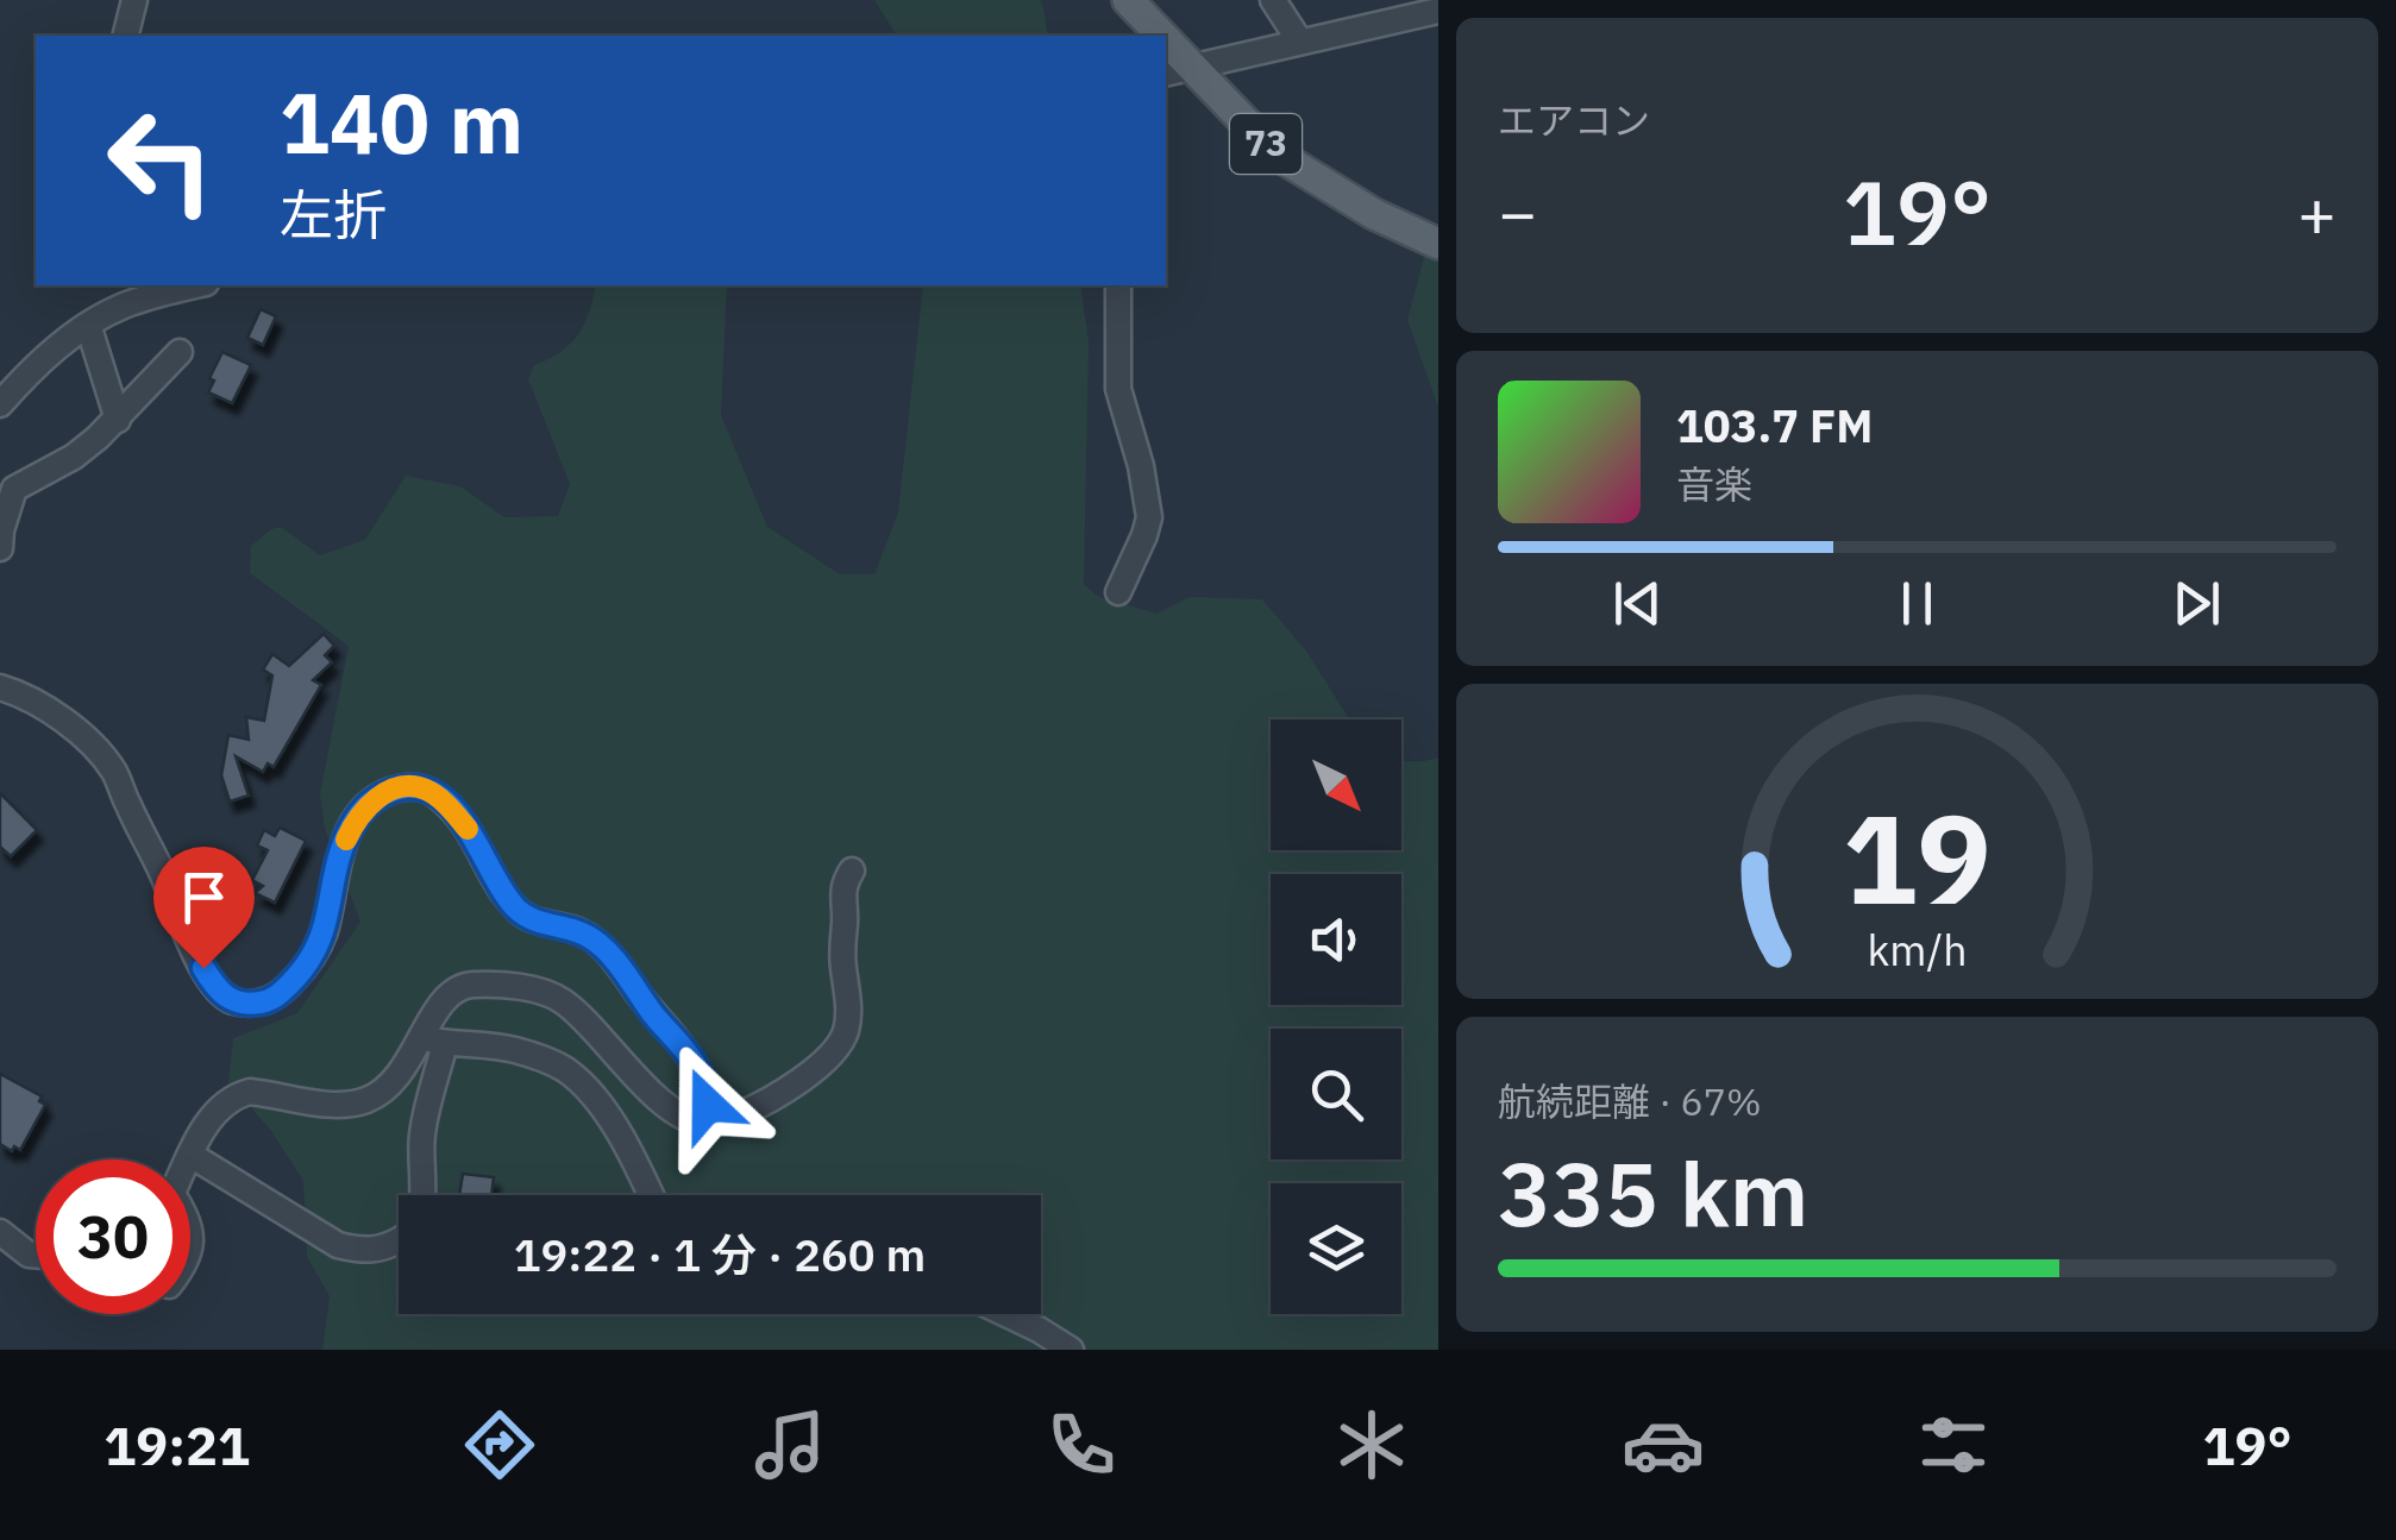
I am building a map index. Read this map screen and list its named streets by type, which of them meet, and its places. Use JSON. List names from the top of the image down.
{
  "streets": {
    "main road": ["73"]
  },
  "north": "bottom right",
  "page": {
    "tile": [
      "エアコン",
      ["航続距離 · 67%", "335 km"]
    ],
    "turn": ["140 m", "左折"],
    "heat": ["−", "19°", "+"],
    "song": ["103.7 FM", "音楽"],
    "limit": "30",
    "trip": "19:22 · 1 分 · 260 m",
    "tabs": ["19:21", "19°"],
    "gauge": ["19", "km/h"]
  }
}
